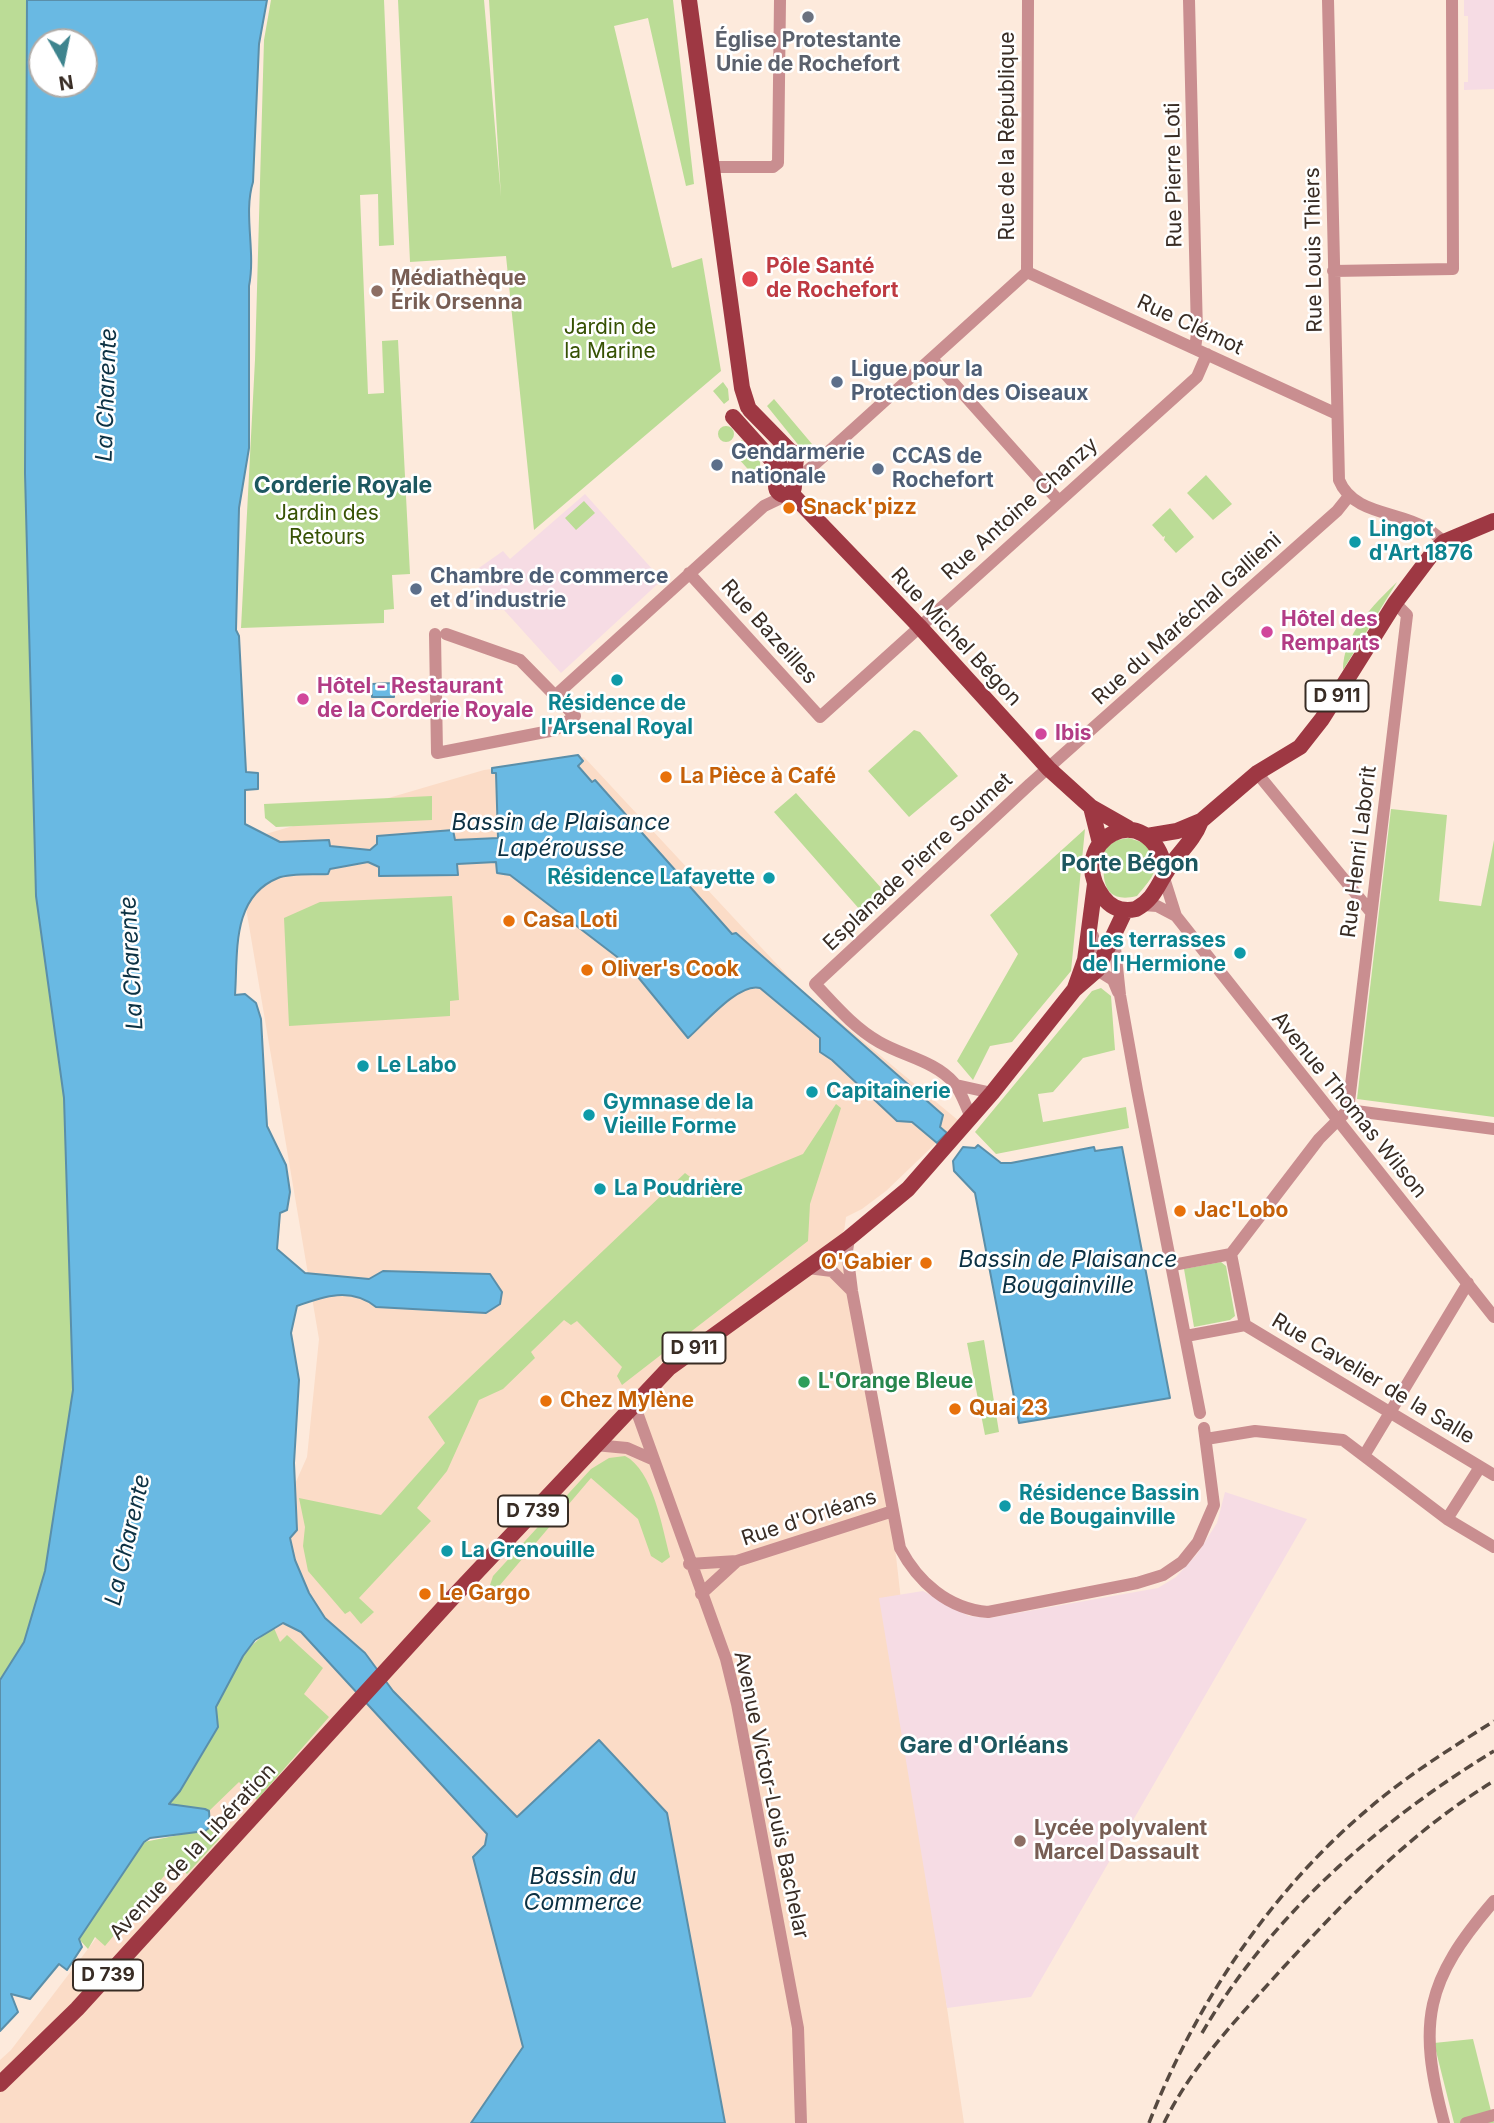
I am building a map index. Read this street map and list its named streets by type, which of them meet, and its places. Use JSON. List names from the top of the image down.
{
  "streets": {
    "main road": [
      "Rue Michel Bégon",
      "D 911",
      "D 739",
      "Avenue de la Libération"
    ],
    "street": [
      "Rue de la République",
      "Rue Pierre Loti",
      "Rue Louis Thiers",
      "Rue Clémot",
      "Rue Antoine Chanzy",
      "Rue du Maréchal Gallieni",
      "Rue Bazeilles",
      "Rue Henri Laborit",
      "Esplanade Pierre Soumet",
      "Avenue Thomas Wilson",
      "Rue Cavelier de la Salle",
      "Rue d'Orléans",
      "Avenue Victor-Louis Bachelar"
    ]
  },
  "crossings": [
    ["Rue de la République", "Rue Clémot"],
    ["Rue Pierre Loti", "Rue Clémot"],
    ["Rue Pierre Loti", "Rue Antoine Chanzy"],
    ["Rue Louis Thiers", "Rue Clémot"],
    ["Rue Louis Thiers", "Rue du Maréchal Gallieni"],
    ["Rue Clémot", "Rue Antoine Chanzy"],
    ["Rue Antoine Chanzy", "Rue Bazeilles"],
    ["Rue Antoine Chanzy", "Rue Michel Bégon"],
    ["Rue du Maréchal Gallieni", "Rue Michel Bégon"],
    ["Rue du Maréchal Gallieni", "Esplanade Pierre Soumet"],
    ["Rue Michel Bégon", "D 911"],
    ["Rue Michel Bégon", "Esplanade Pierre Soumet"],
    ["Rue Michel Bégon", "Avenue Thomas Wilson"],
    ["D 911", "Rue Henri Laborit"],
    ["D 911", "Avenue Thomas Wilson"],
    ["D 911", "Avenue Victor-Louis Bachelar"],
    ["D 911", "Avenue de la Libération"],
    ["Rue d'Orléans", "Avenue Victor-Louis Bachelar"]
  ],
  "districts": ["Corderie Royale", "Porte Bégon", "Gare d'Orléans"],
  "water": [
    "La Charente",
    "Bassin de Plaisance Lapérousse",
    "Bassin de Plaisance Bougainville",
    "Bassin du Commerce"
  ],
  "parks": ["Jardin de la Marine", "Jardin des Retours"],
  "places": [
    "Église Protestante Unie de Rochefort",
    "Pôle Santé de Rochefort",
    "Médiathèque Érik Orsenna",
    "Ligue pour la Protection des Oiseaux",
    "Gendarmerie nationale",
    "CCAS de Rochefort",
    "Snack'pizz",
    "Lingot d'Art 1876",
    "Chambre de commerce et d’industrie",
    "Hôtel des Remparts",
    "Résidence de l'Arsenal Royal",
    "Hôtel - Restaurant de la Corderie Royale",
    "Ibis",
    "La Pièce à Café",
    "Résidence Lafayette",
    "Casa Loti",
    "Les terrasses de l'Hermione",
    "Oliver's Cook",
    "Le Labo",
    "Capitainerie",
    "Gymnase de la Vieille Forme",
    "La Poudrière",
    "Jac'Lobo",
    "O'Gabier",
    "L'Orange Bleue",
    "Chez Mylène",
    "Quai 23",
    "Résidence Bassin de Bougainville",
    "La Grenouille",
    "Le Gargo",
    "Lycée polyvalent Marcel Dassault"
  ],
  "north": "bottom"
}
